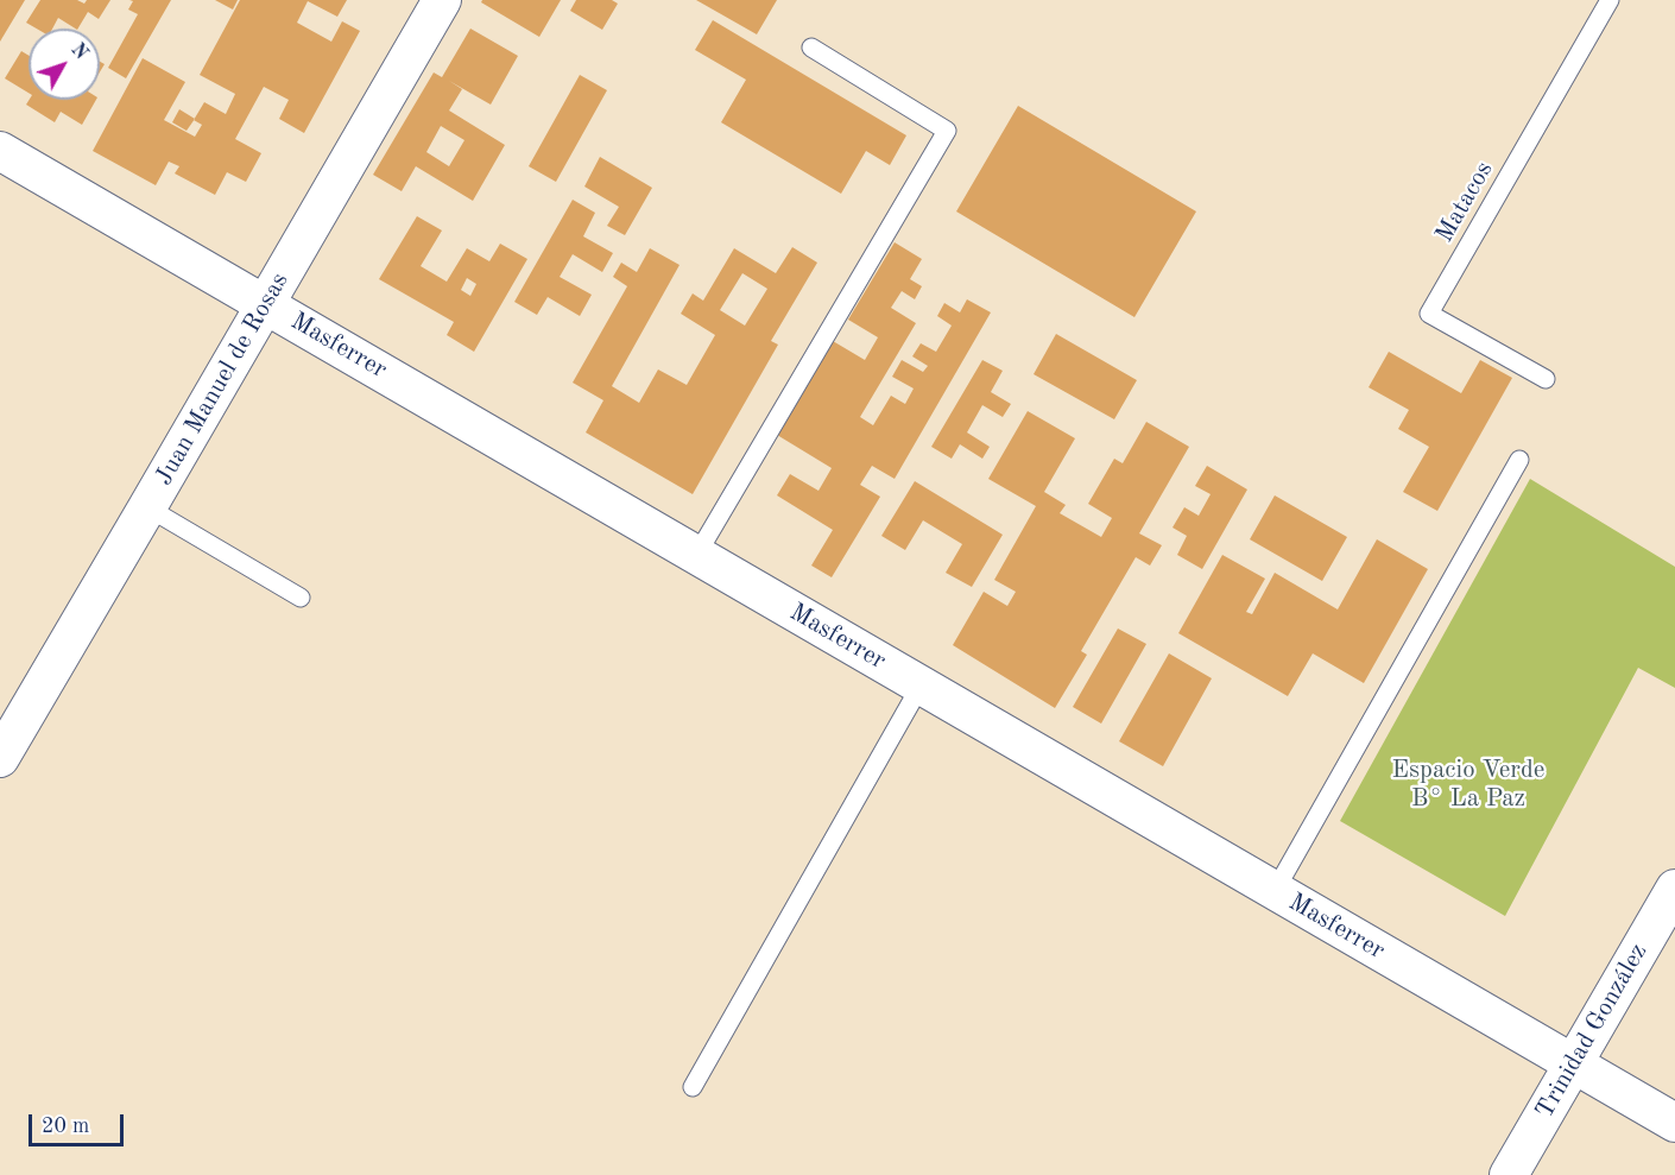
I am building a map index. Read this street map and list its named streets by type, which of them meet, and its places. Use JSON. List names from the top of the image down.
{
  "streets": {
    "street": ["Masferrer", "Juan Manuel de Rosas", "Trinidad González"],
    "lane": ["Matacos"]
  },
  "crossings": [
    ["Masferrer", "Juan Manuel de Rosas"],
    ["Masferrer", "Trinidad González"]
  ],
  "parks": ["Espacio Verde B° La Paz"],
  "scale_bar": "20 m",
  "north": "top right"
}
